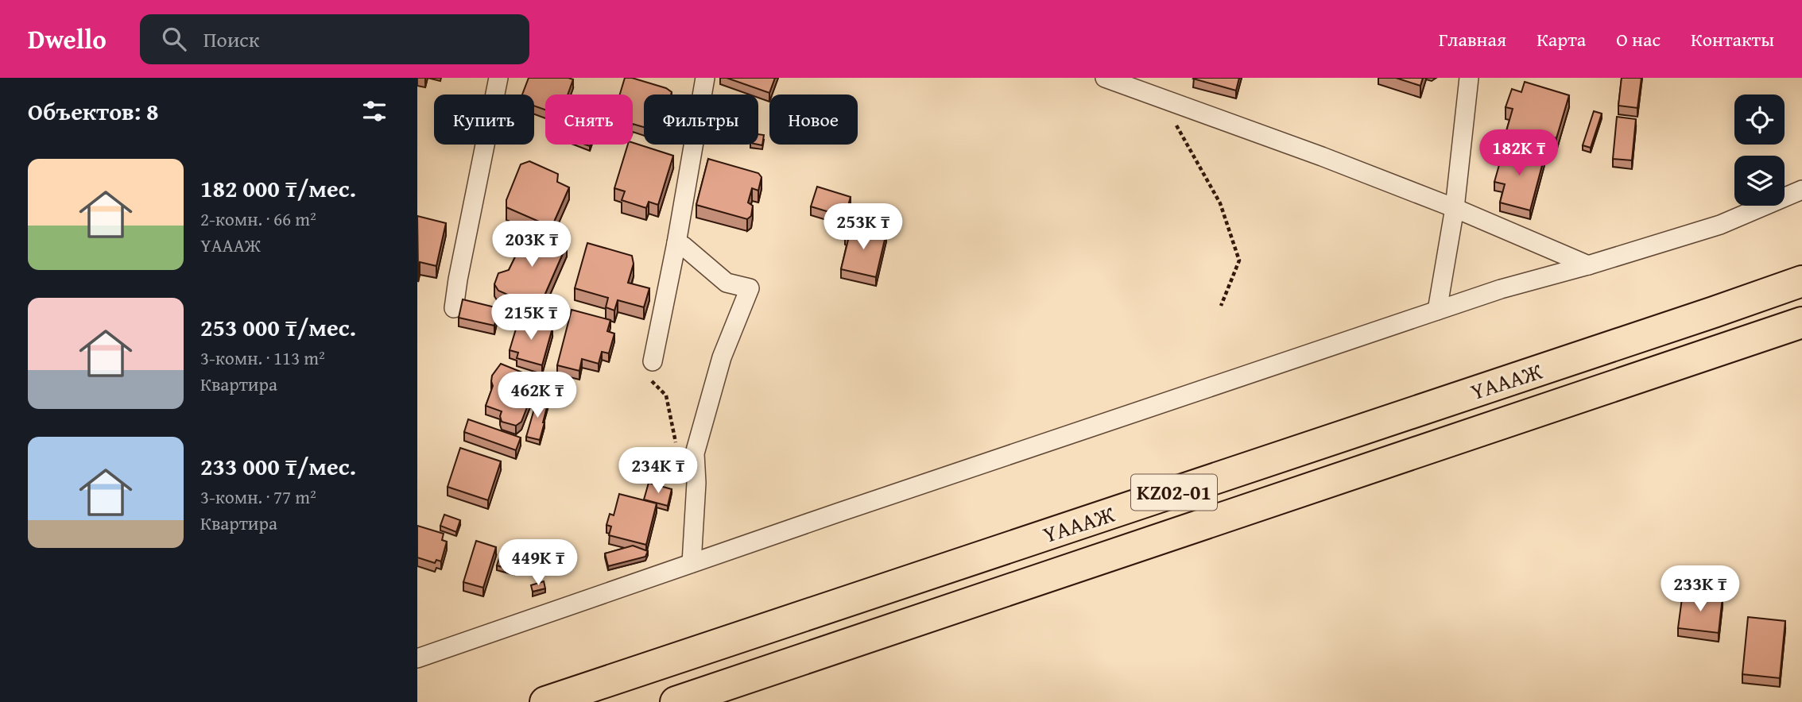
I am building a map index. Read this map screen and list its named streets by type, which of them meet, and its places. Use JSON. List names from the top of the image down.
{
  "streets": {
    "highway": ["ҮАААЖ", "KZ02-01"]
  },
  "page": {
    "header": "Dwello",
    "search": "Поиск",
    "nav": [
      "Главная",
      "Карта",
      "О нас",
      "Контакты"
    ],
    "heading": "Объектов: 8",
    "chip": [
      "Купить",
      "Снять",
      "Фильтры",
      "Новое"
    ],
    "price": [
      "182K ₸",
      "253K ₸",
      "203K ₸",
      "215K ₸",
      "462K ₸",
      "234K ₸",
      "449K ₸",
      "233K ₸"
    ],
    "list": [
      {
        "name": "182 000 ₸/мес.",
        "note": "2-комн. · 66 m² · ҮАААЖ"
      },
      {
        "name": "253 000 ₸/мес.",
        "note": "3-комн. · 113 m² · Квартира"
      },
      {
        "name": "233 000 ₸/мес.",
        "note": "3-комн. · 77 m² · Квартира"
      }
    ]
  }
}
